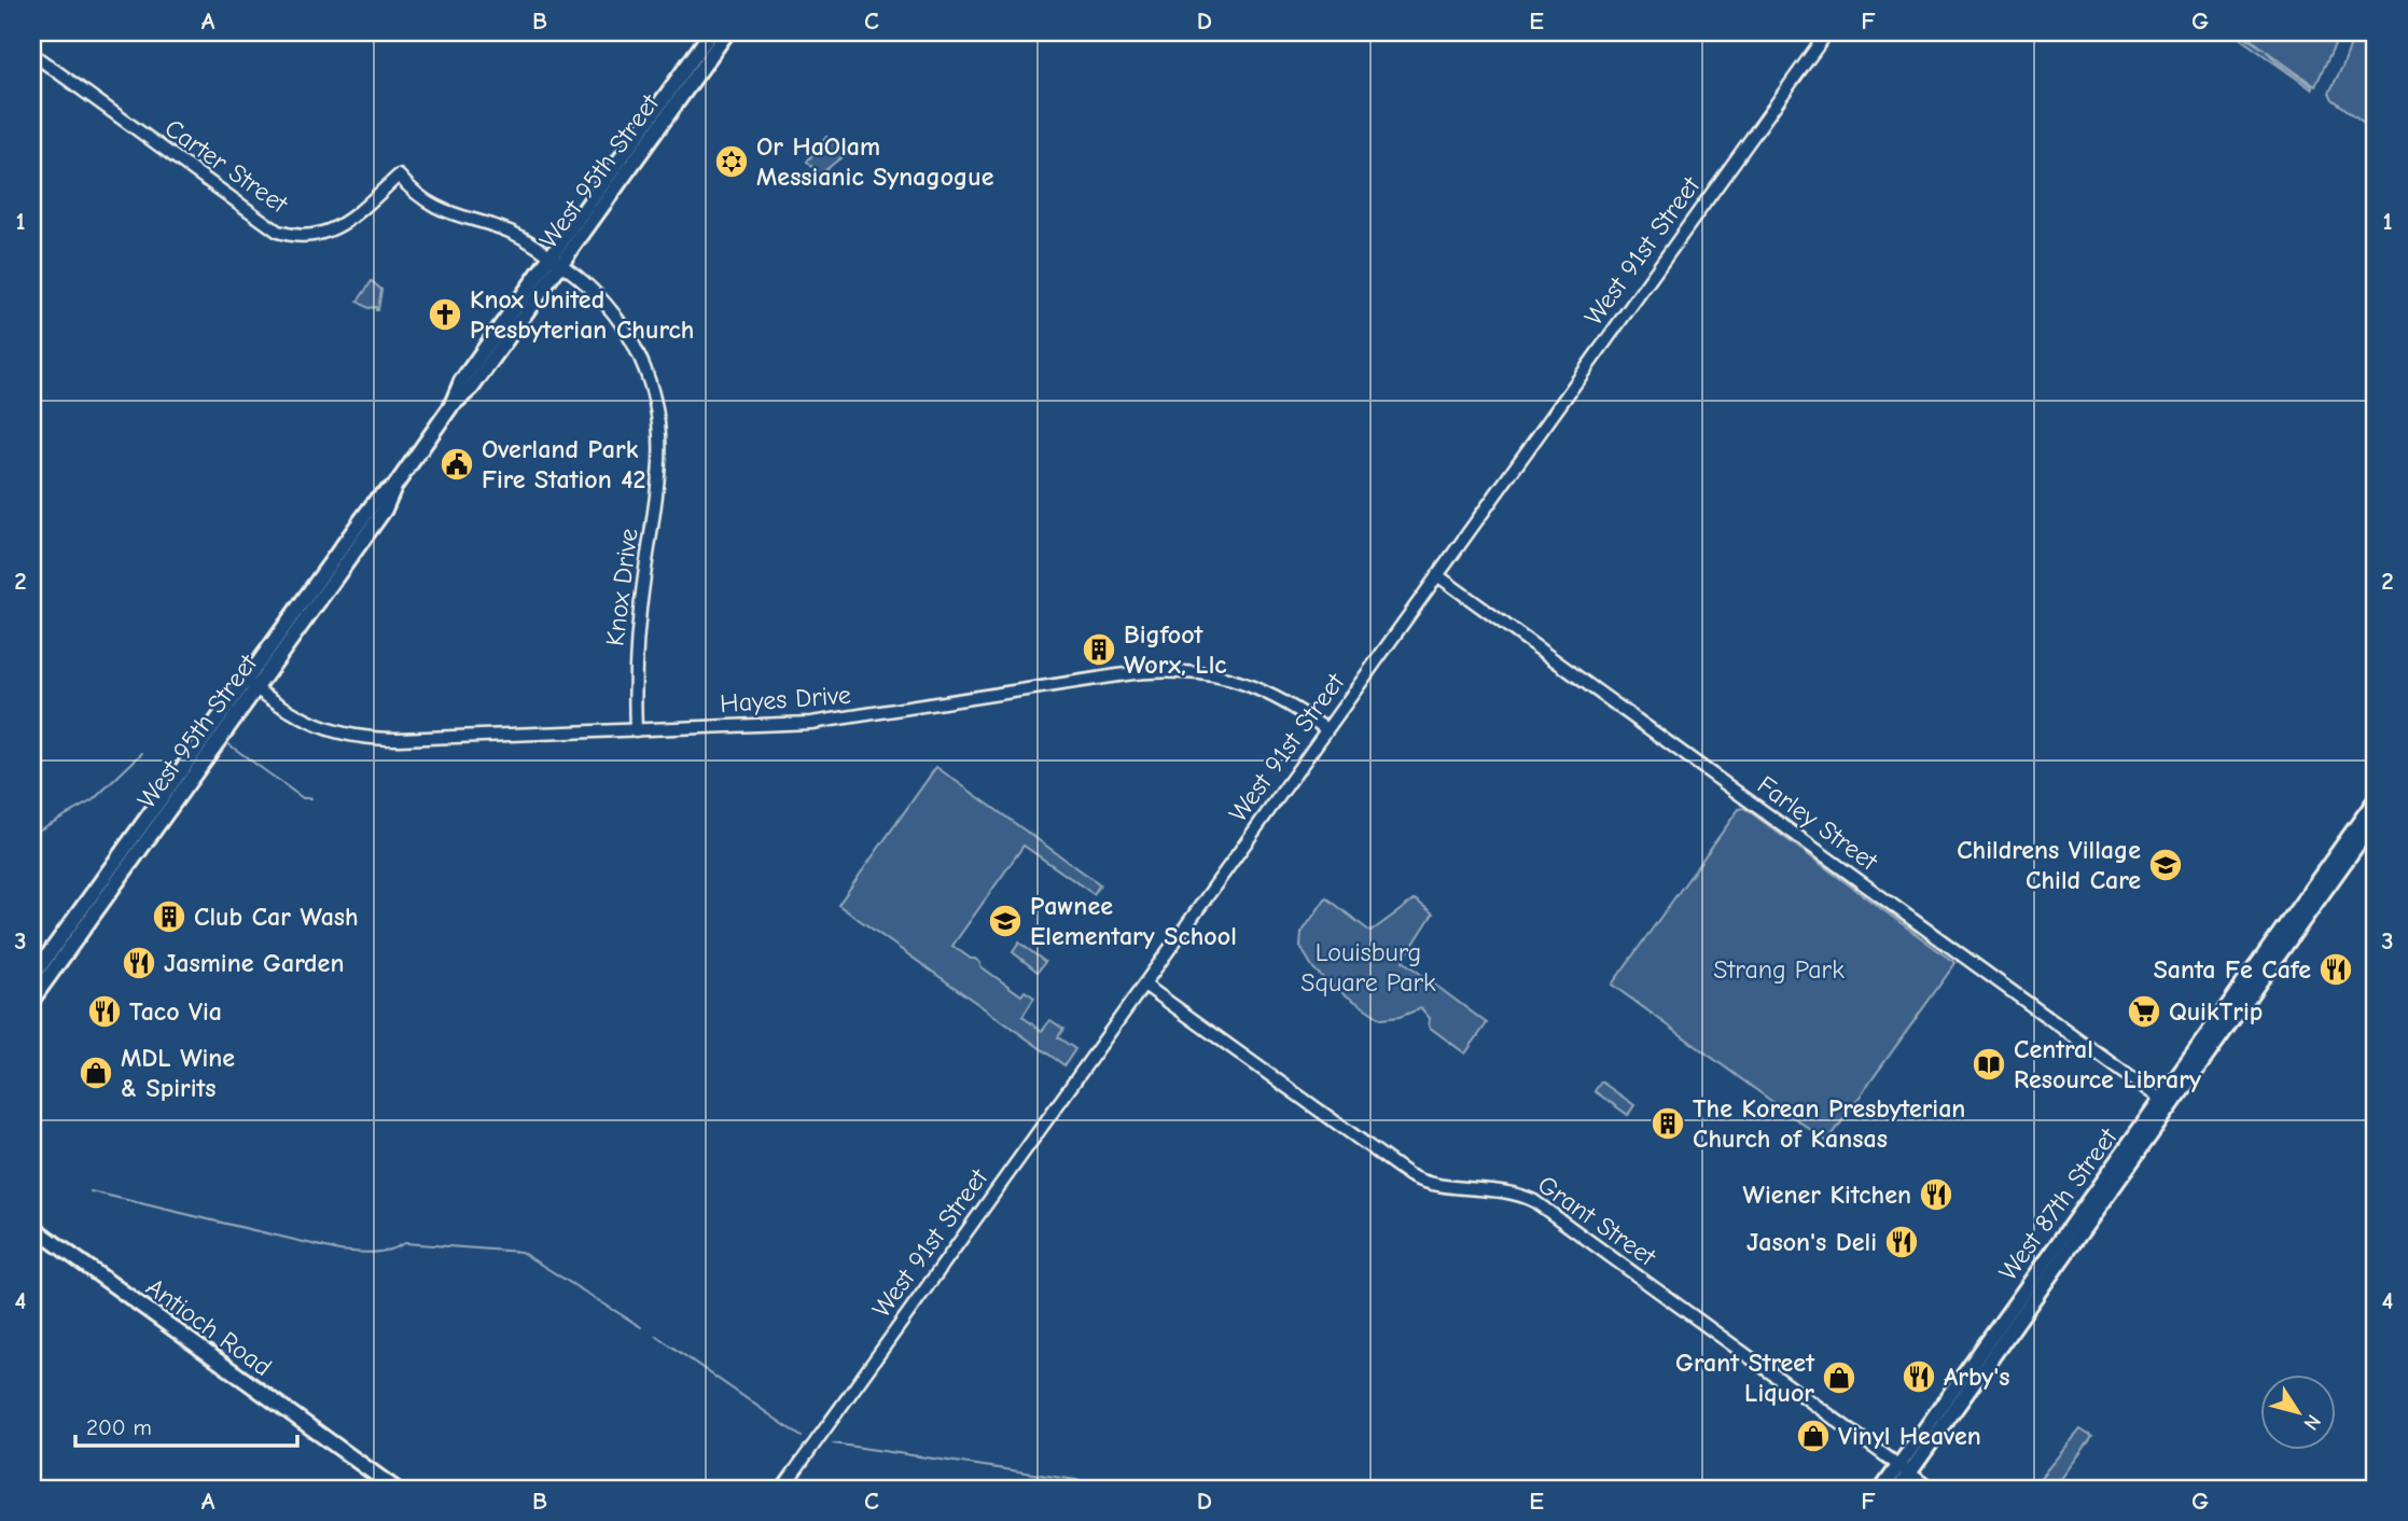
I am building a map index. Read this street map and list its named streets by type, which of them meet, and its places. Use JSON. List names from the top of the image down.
{
  "streets": {
    "main road": ["West 95th Street", "West 87th Street", "Antioch Road"],
    "street": [
      "Carter Street",
      "West 91st Street",
      "Knox Drive",
      "Hayes Drive",
      "Farley Street",
      "Grant Street"
    ]
  },
  "crossings": [
    ["Carter Street", "Knox Drive"],
    ["West 95th Street", "Knox Drive"],
    ["West 95th Street", "Hayes Drive"],
    ["West 91st Street", "Hayes Drive"],
    ["West 91st Street", "Farley Street"],
    ["West 91st Street", "Grant Street"],
    ["Knox Drive", "Hayes Drive"],
    ["Farley Street", "West 87th Street"],
    ["West 87th Street", "Grant Street"]
  ],
  "parks": ["Louisburg Square Park", "Strang Park"],
  "places": {
    "synagogue": ["Or HaOlam Messianic Synagogue"],
    "church": ["Knox United Presbyterian Church"],
    "public building": ["Overland Park Fire Station 42"],
    "building": ["Bigfoot Worx, Llc", "Club Car Wash", "The Korean Presbyterian Church of Kansas"],
    "school or university": ["Childrens Village Child Care", "Pawnee Elementary School"],
    "restaurant": [
      "Jasmine Garden",
      "Santa Fe Cafe",
      "Taco Via",
      "Wiener Kitchen",
      "Jason's Deli",
      "Arby's"
    ],
    "supermarket": ["QuikTrip"],
    "library": ["Central Resource Library"],
    "shop": ["MDL Wine & Spirits", "Grant Street Liquor", "Vinyl Heaven"]
  },
  "scale_bar": "200 m",
  "north": "bottom right",
  "grid": {
    "columns": [
      "A",
      "B",
      "C",
      "D",
      "E",
      "F",
      "G"
    ],
    "rows": [
      "1",
      "2",
      "3",
      "4"
    ]
  }
}
